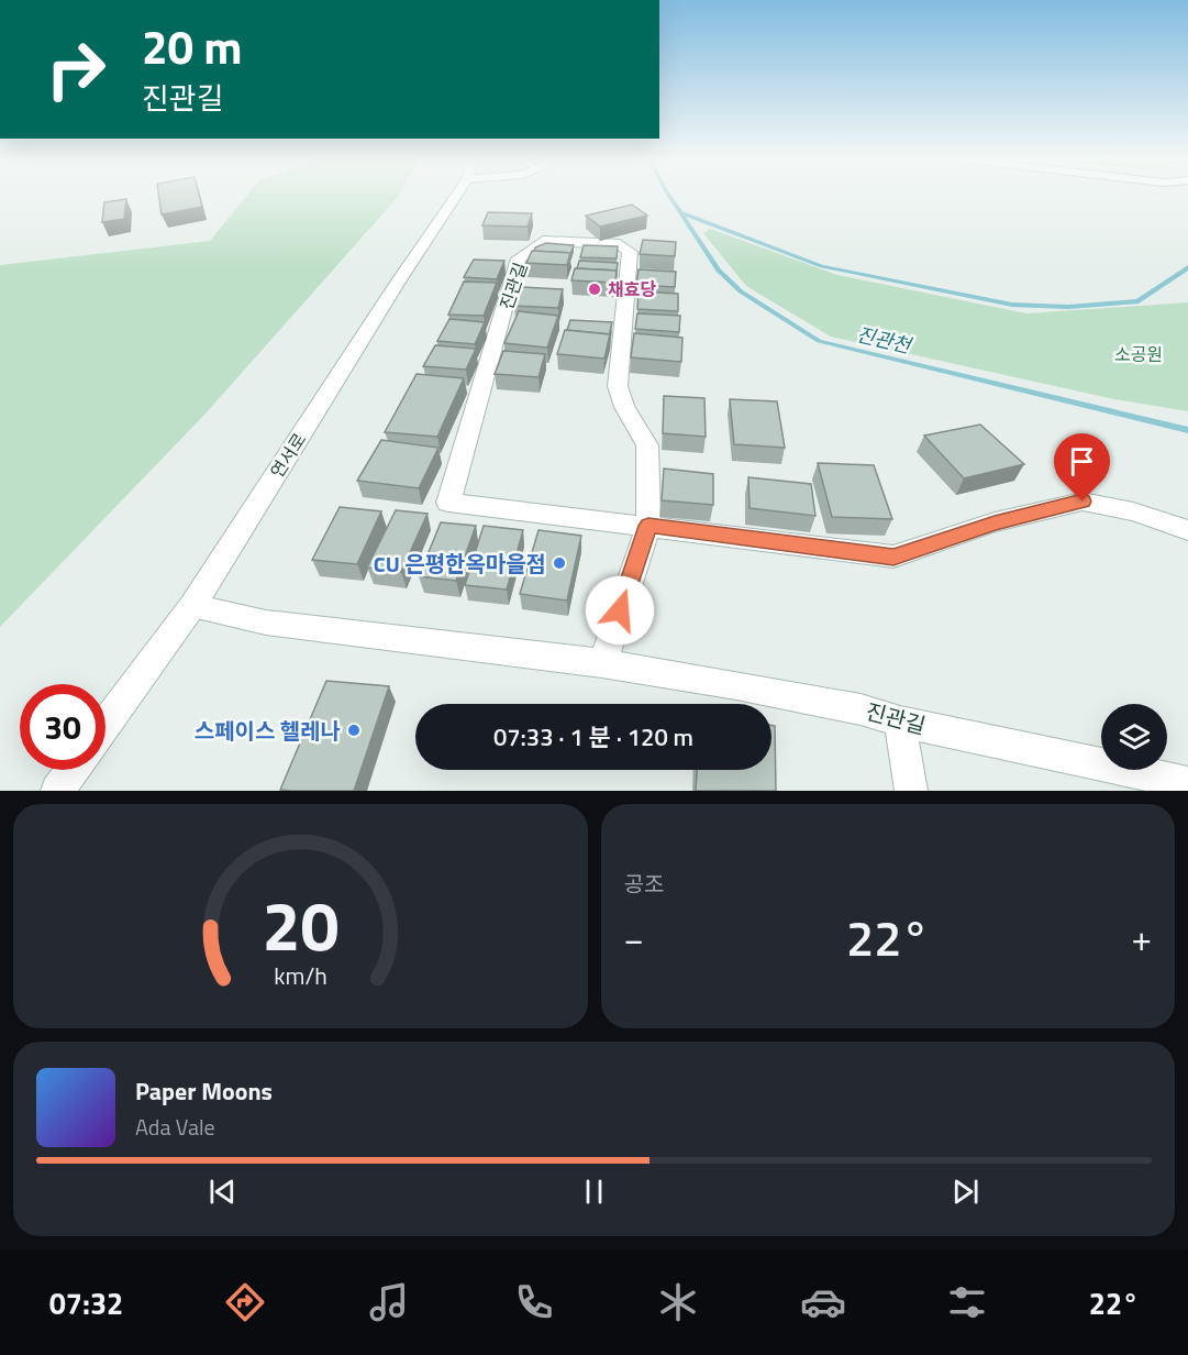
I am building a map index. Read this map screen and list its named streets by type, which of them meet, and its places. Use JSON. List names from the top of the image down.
{
  "streets": {
    "street": ["진관길", "연서로"]
  },
  "crossings": [
    ["진관길", "연서로"]
  ],
  "water": ["진관천"],
  "parks": ["소공원"],
  "places": ["채효당", "CU 은평한옥마을점", "스페이스 헬레나"],
  "page": {
    "turn": ["20 m", "진관길"],
    "limit": "30",
    "trip": "07:33 · 1 분 · 120 m",
    "tile": "공조",
    "heat": ["−", "22°", "+"],
    "song": ["Paper Moons", "Ada Vale"],
    "tabs": ["07:32", "22°"],
    "gauge": ["20", "km/h"]
  }
}
